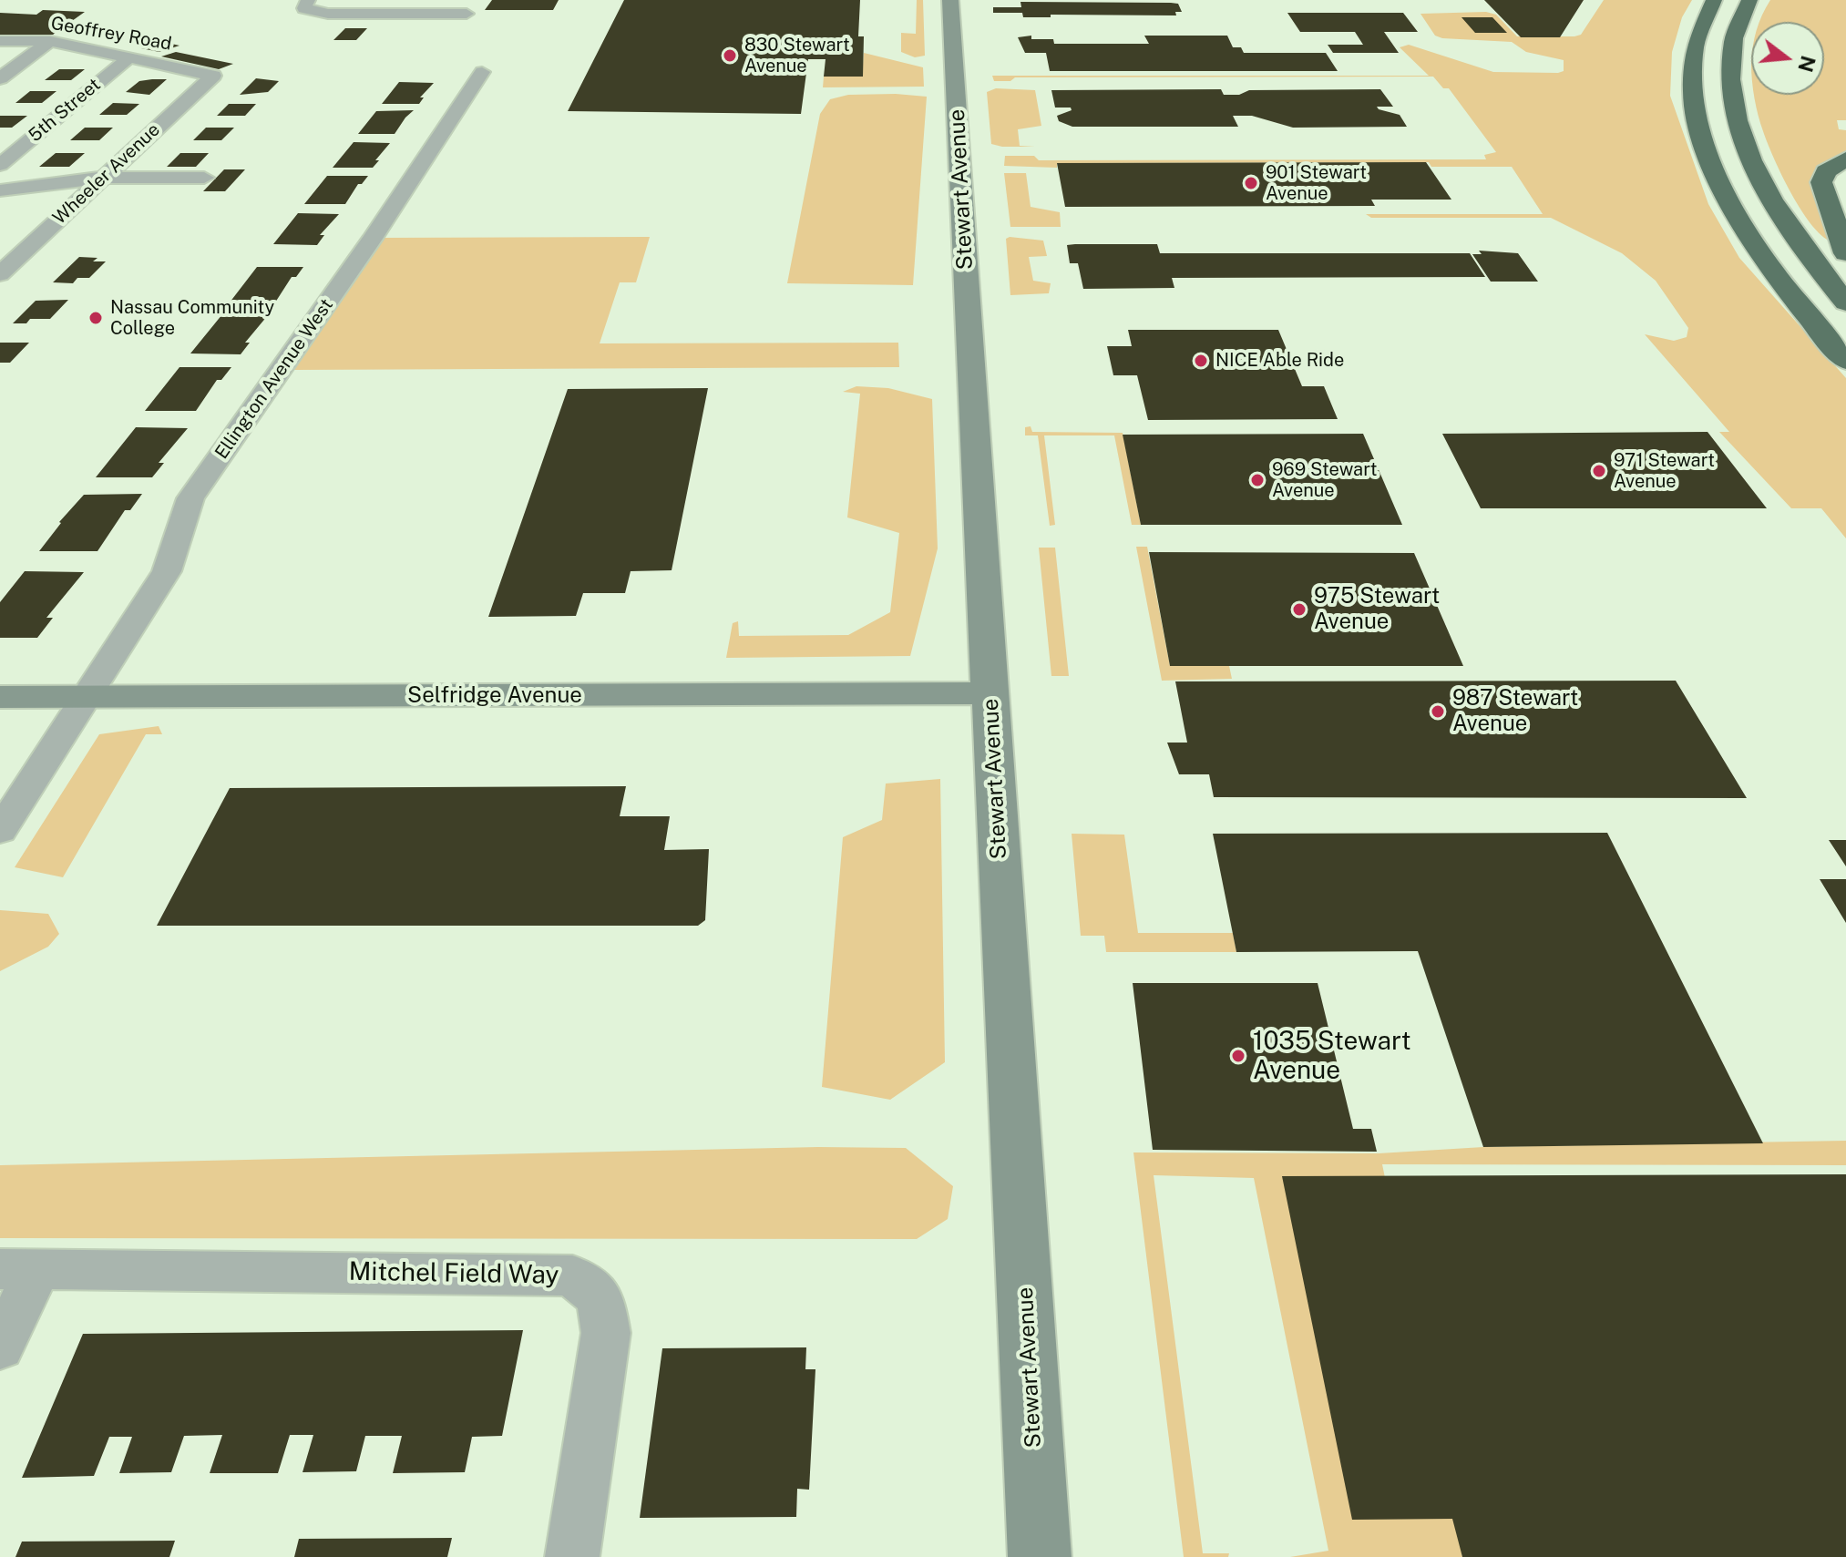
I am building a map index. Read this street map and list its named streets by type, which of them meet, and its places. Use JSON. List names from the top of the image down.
{
  "streets": {
    "main road": ["Stewart Avenue", "Selfridge Avenue"],
    "street": [
      "Geoffrey Road",
      "5th Street",
      "Wheeler Avenue",
      "Ellington Avenue West",
      "Mitchel Field Way"
    ]
  },
  "crossings": [
    ["Geoffrey Road", "5th Street"],
    ["Geoffrey Road", "Wheeler Avenue"],
    ["Stewart Avenue", "Selfridge Avenue"],
    ["Ellington Avenue West", "Selfridge Avenue"]
  ],
  "places": [
    "830 Stewart Avenue",
    "901 Stewart Avenue",
    "Nassau Community College",
    "NICE Able Ride",
    "971 Stewart Avenue",
    "969 Stewart Avenue",
    "975 Stewart Avenue",
    "987 Stewart Avenue",
    "1035 Stewart Avenue"
  ],
  "north": "right"
}
